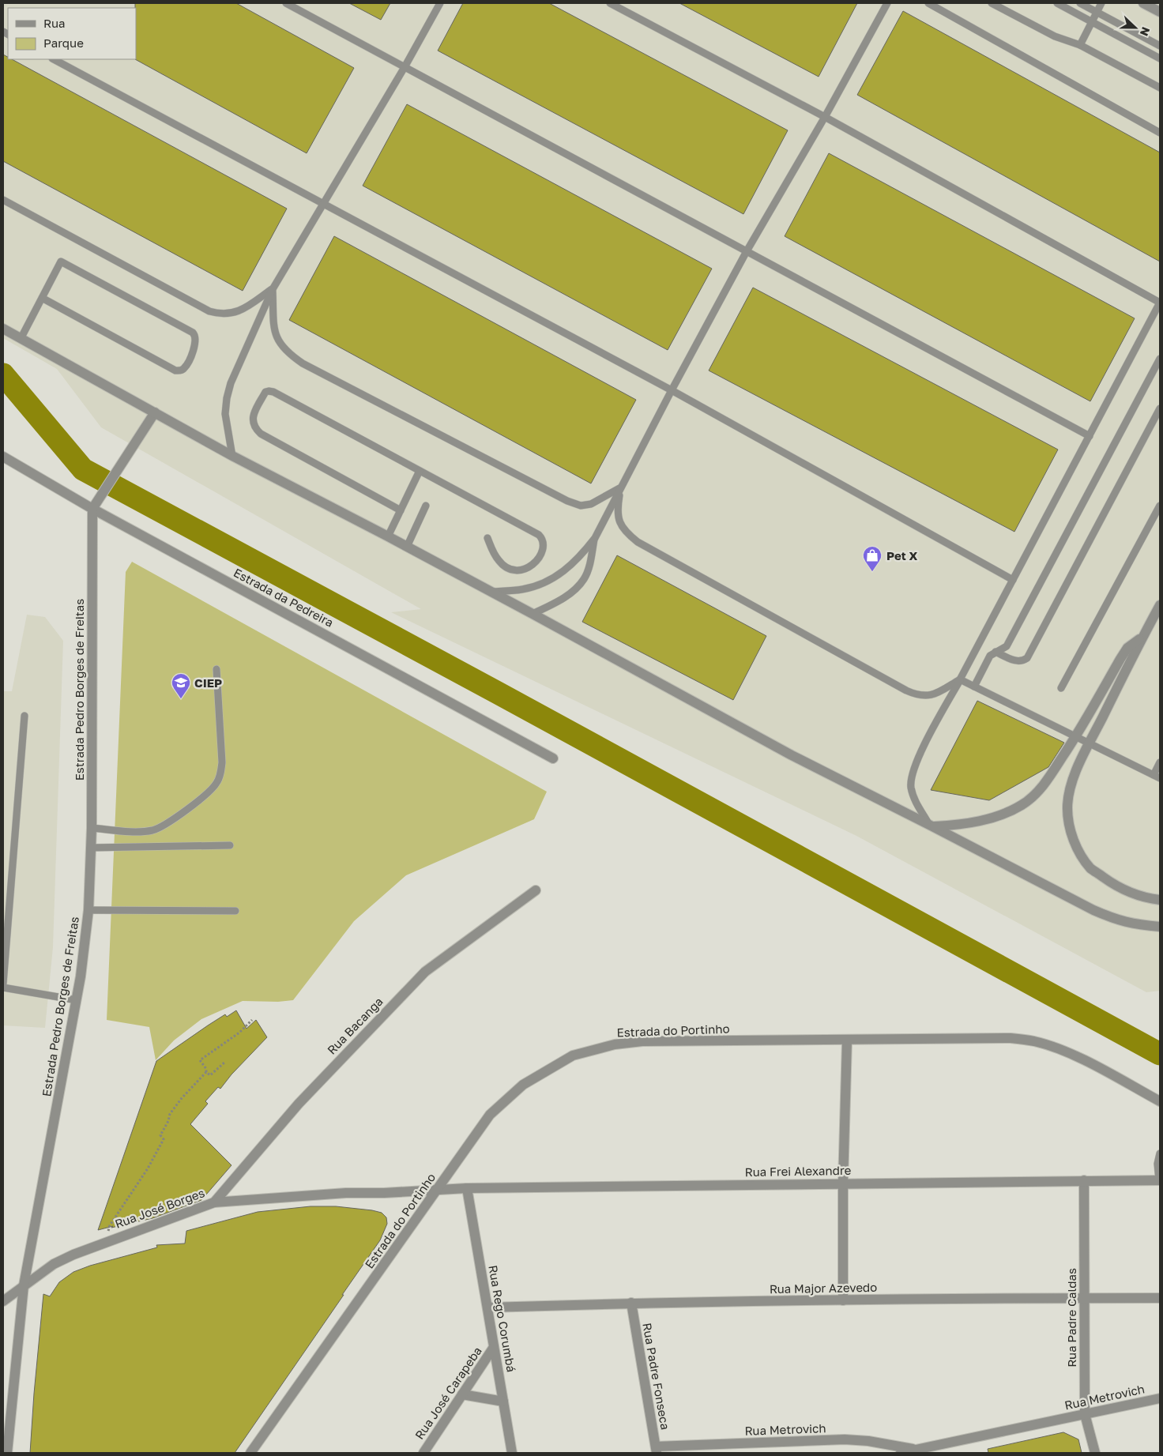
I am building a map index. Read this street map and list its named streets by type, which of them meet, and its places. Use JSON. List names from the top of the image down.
{
  "streets": {
    "street": [
      "Estrada da Pedreira",
      "Estrada Pedro Borges de Freitas",
      "Rua Bacanga",
      "Estrada do Portinho",
      "Rua Frei Alexandre",
      "Rua José Borges",
      "Rua Major Azevedo",
      "Rua Padre Caldas",
      "Rua Rego Corumbá",
      "Rua Padre Fonseca",
      "Rua José Carapeba",
      "Rua Metrovich"
    ]
  },
  "crossings": [
    ["Estrada da Pedreira", "Estrada Pedro Borges de Freitas"],
    ["Estrada Pedro Borges de Freitas", "Rua José Borges"],
    ["Rua Bacanga", "Rua José Borges"],
    ["Estrada do Portinho", "Rua Frei Alexandre"],
    ["Estrada do Portinho", "Rua José Borges"],
    ["Rua Frei Alexandre", "Rua José Borges"],
    ["Rua Frei Alexandre", "Rua Padre Caldas"],
    ["Rua Frei Alexandre", "Rua Rego Corumbá"],
    ["Rua Major Azevedo", "Rua Padre Caldas"],
    ["Rua Major Azevedo", "Rua Rego Corumbá"],
    ["Rua Major Azevedo", "Rua Padre Fonseca"],
    ["Rua Padre Caldas", "Rua Metrovich"],
    ["Rua Rego Corumbá", "Rua José Carapeba"],
    ["Rua Padre Fonseca", "Rua Metrovich"]
  ],
  "places": {
    "shop": ["Pet X"],
    "school or university": ["CIEP"]
  },
  "legend": ["Rua", "Parque"],
  "north": "right"
}
